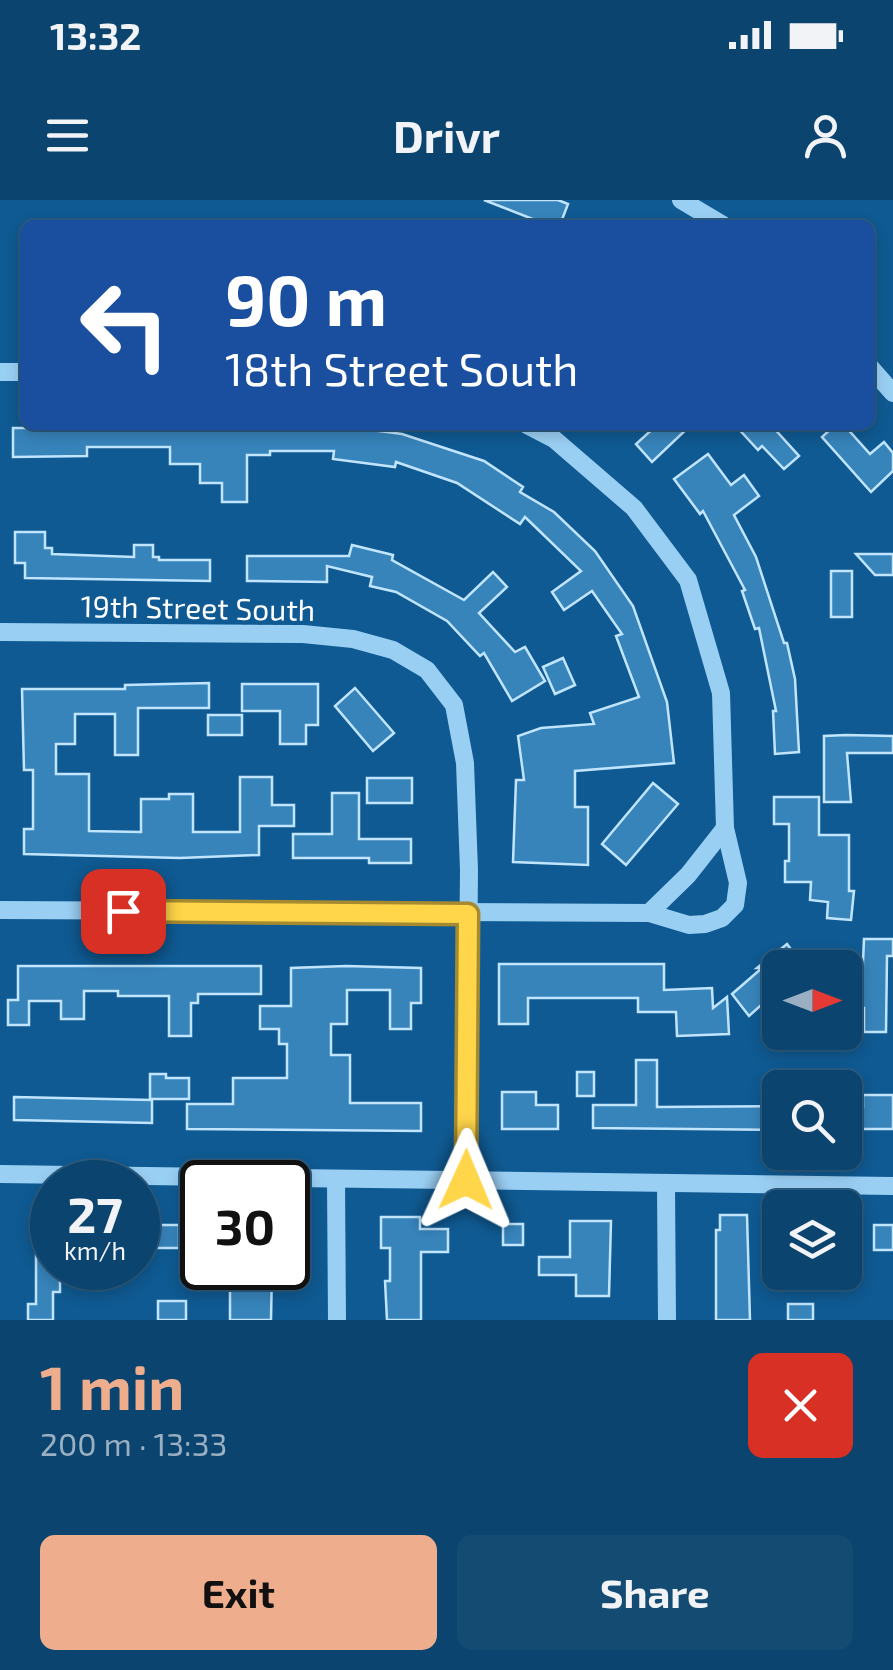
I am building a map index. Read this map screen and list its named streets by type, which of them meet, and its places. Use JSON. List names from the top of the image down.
{
  "streets": {
    "street": ["19th Street South"]
  },
  "north": "right",
  "page": {
    "status": "13:32",
    "header": "Drivr",
    "turn": ["90 m", "18th Street South"],
    "speed": "27 km/h",
    "limit": "30",
    "heading": ["1 min", "200 m · 13:33"],
    "buttons": ["Exit", "Share"]
  }
}
